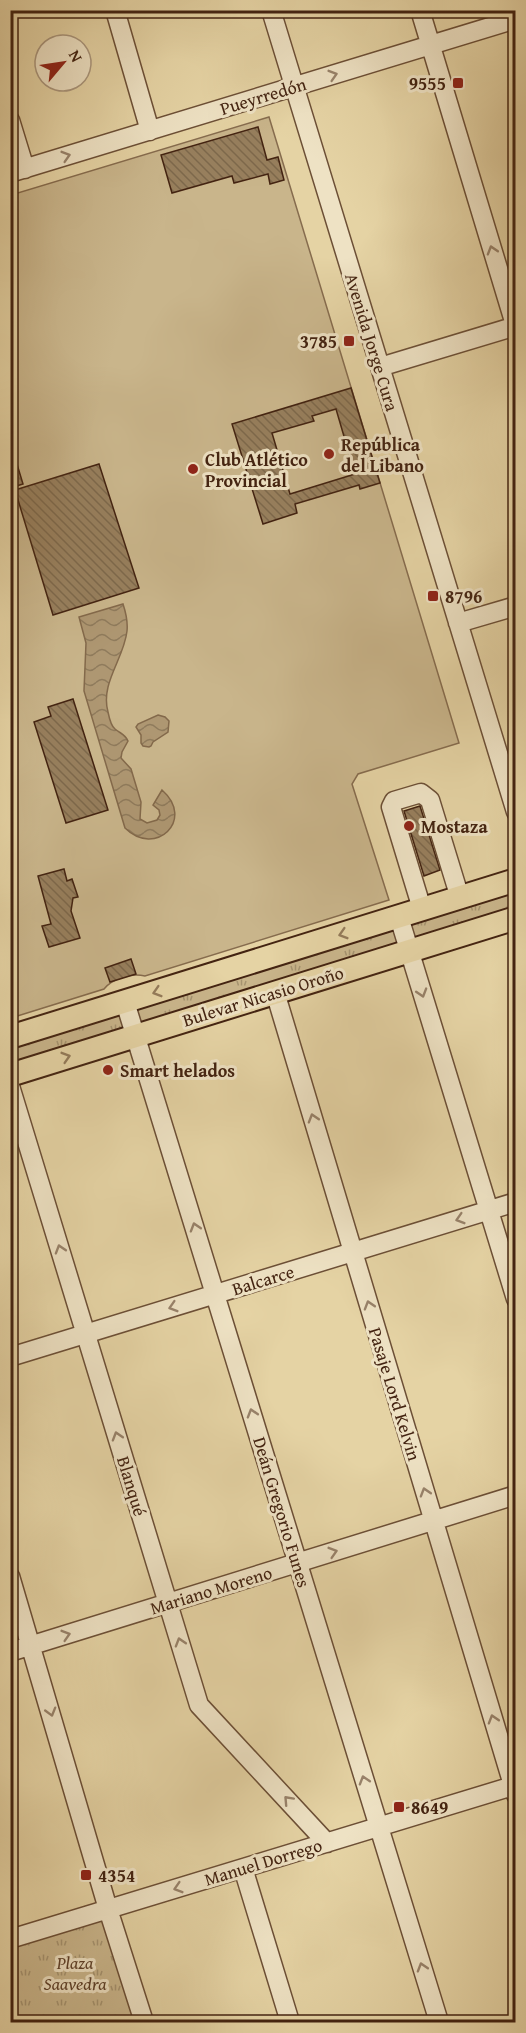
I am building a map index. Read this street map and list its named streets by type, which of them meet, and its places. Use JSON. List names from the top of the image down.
{
  "streets": {
    "main road": ["Bulevar Nicasio Oroño"],
    "street": [
      "Pueyrredón",
      "Avenida Jorge Cura",
      "Balcarce",
      "Pasaje Lord Kelvin",
      "Blanqué",
      "Deán Gregorio Funes",
      "Mariano Moreno",
      "Manuel Dorrego"
    ]
  },
  "crossings": [
    ["Pueyrredón", "Avenida Jorge Cura"],
    ["Bulevar Nicasio Oroño", "Pasaje Lord Kelvin"],
    ["Bulevar Nicasio Oroño", "Deán Gregorio Funes"],
    ["Balcarce", "Pasaje Lord Kelvin"],
    ["Balcarce", "Blanqué"],
    ["Balcarce", "Deán Gregorio Funes"],
    ["Pasaje Lord Kelvin", "Mariano Moreno"],
    ["Pasaje Lord Kelvin", "Manuel Dorrego"],
    ["Blanqué", "Mariano Moreno"],
    ["Blanqué", "Manuel Dorrego"],
    ["Deán Gregorio Funes", "Mariano Moreno"],
    ["Deán Gregorio Funes", "Manuel Dorrego"]
  ],
  "one_way": [
    "Pueyrredón",
    "Balcarce",
    "Deán Gregorio Funes",
    "Mariano Moreno"
  ],
  "parks": ["Plaza Saavedra"],
  "places": {
    "transit": [
      "9555",
      "3785",
      "8796",
      "8649",
      "4354"
    ],
    "other": [
      "República del Libano",
      "Club Atlético Provincial",
      "Mostaza",
      "Smart helados"
    ]
  },
  "north": "top right"
}
